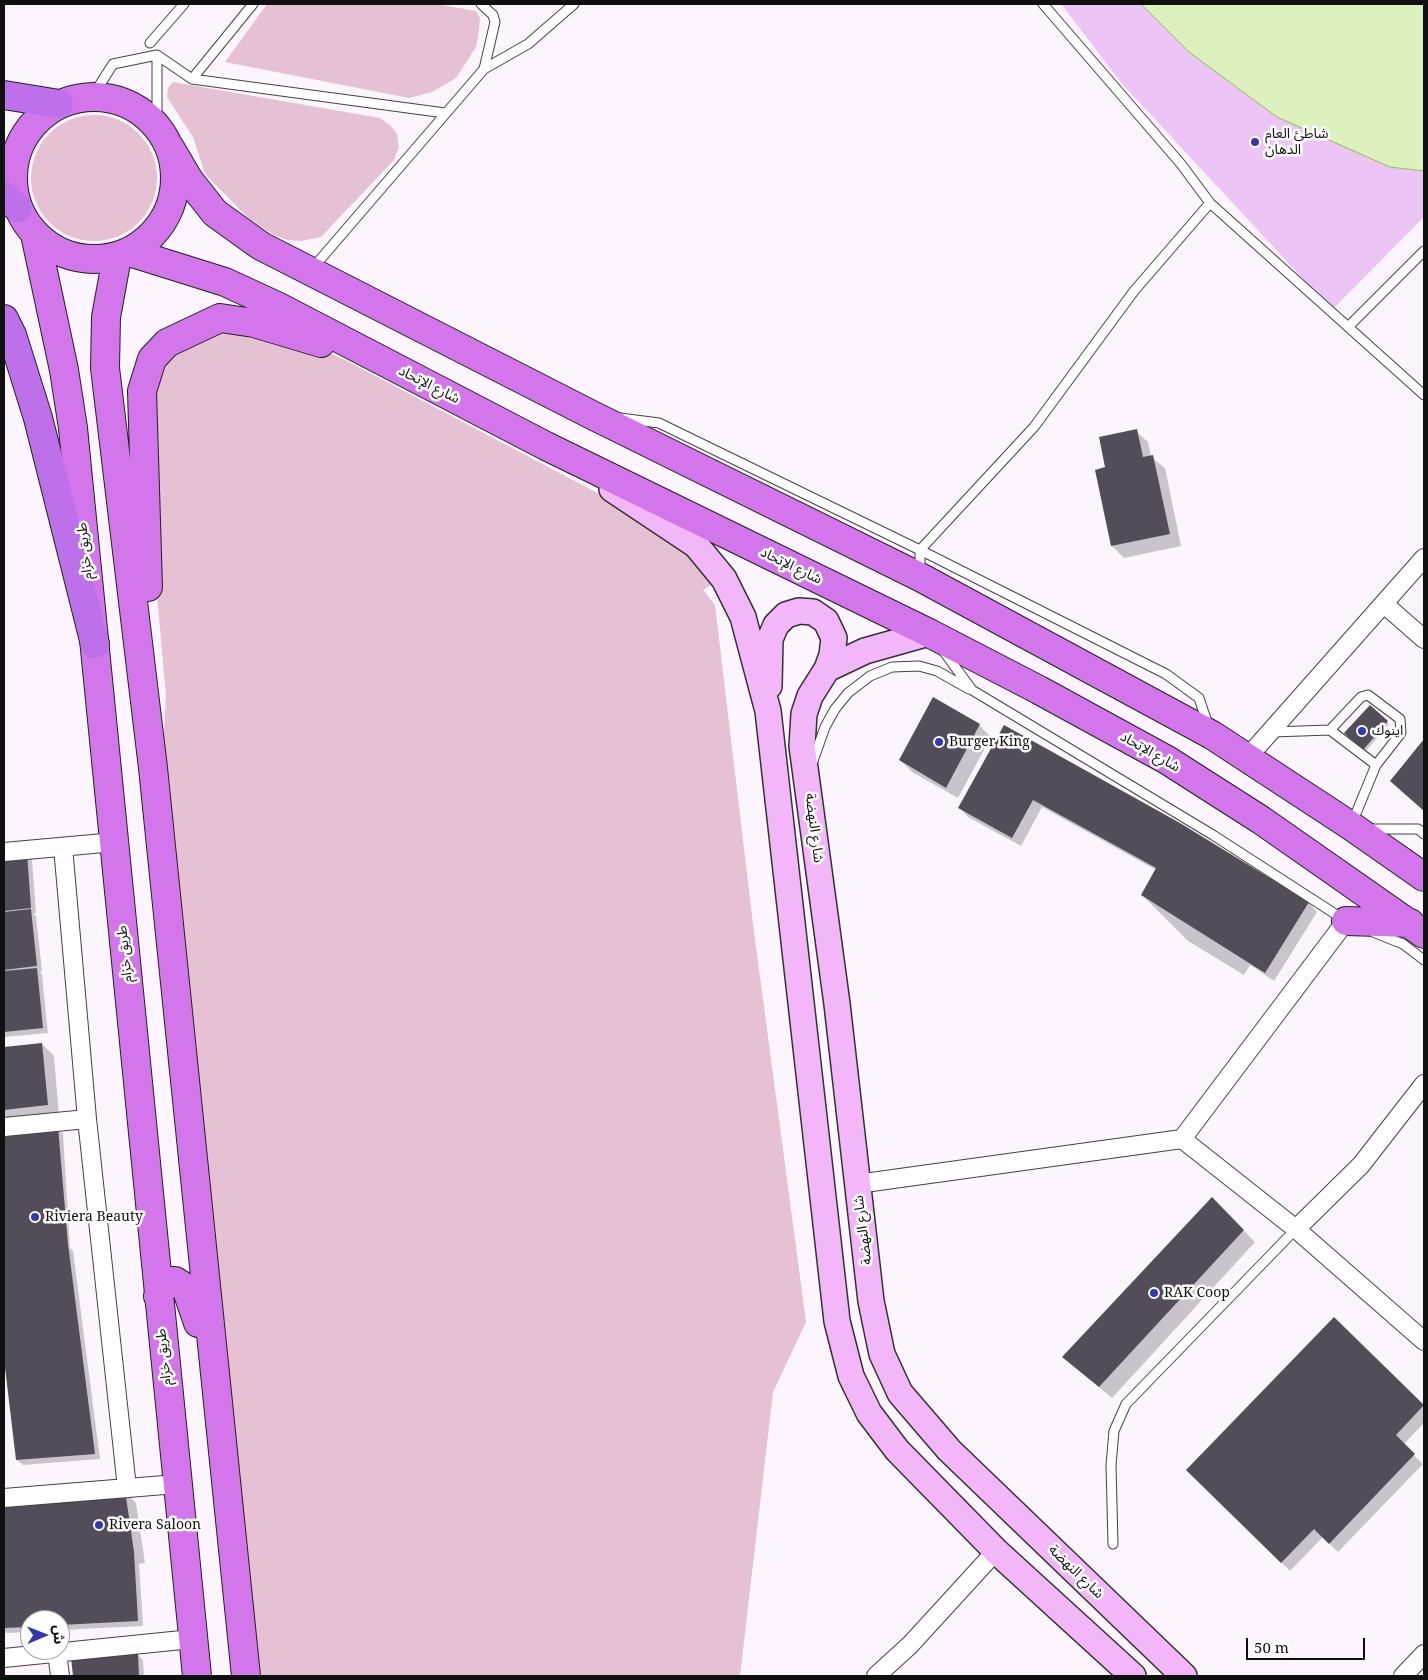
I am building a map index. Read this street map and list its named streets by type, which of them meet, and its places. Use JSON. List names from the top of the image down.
{
  "streets": {
    "main road": ["شارع الإتحاد", "طريق خزام", "شارع النهضة"]
  },
  "crossings": [
    ["شارع الإتحاد", "طريق خزام"]
  ],
  "places": [
    "شاطئ العام الدهان",
    "اينوك",
    "Burger King",
    "Riviera Beauty",
    "RAK Coop",
    "Rivera Saloon"
  ],
  "scale_bar": "50 m",
  "north": "right"
}
